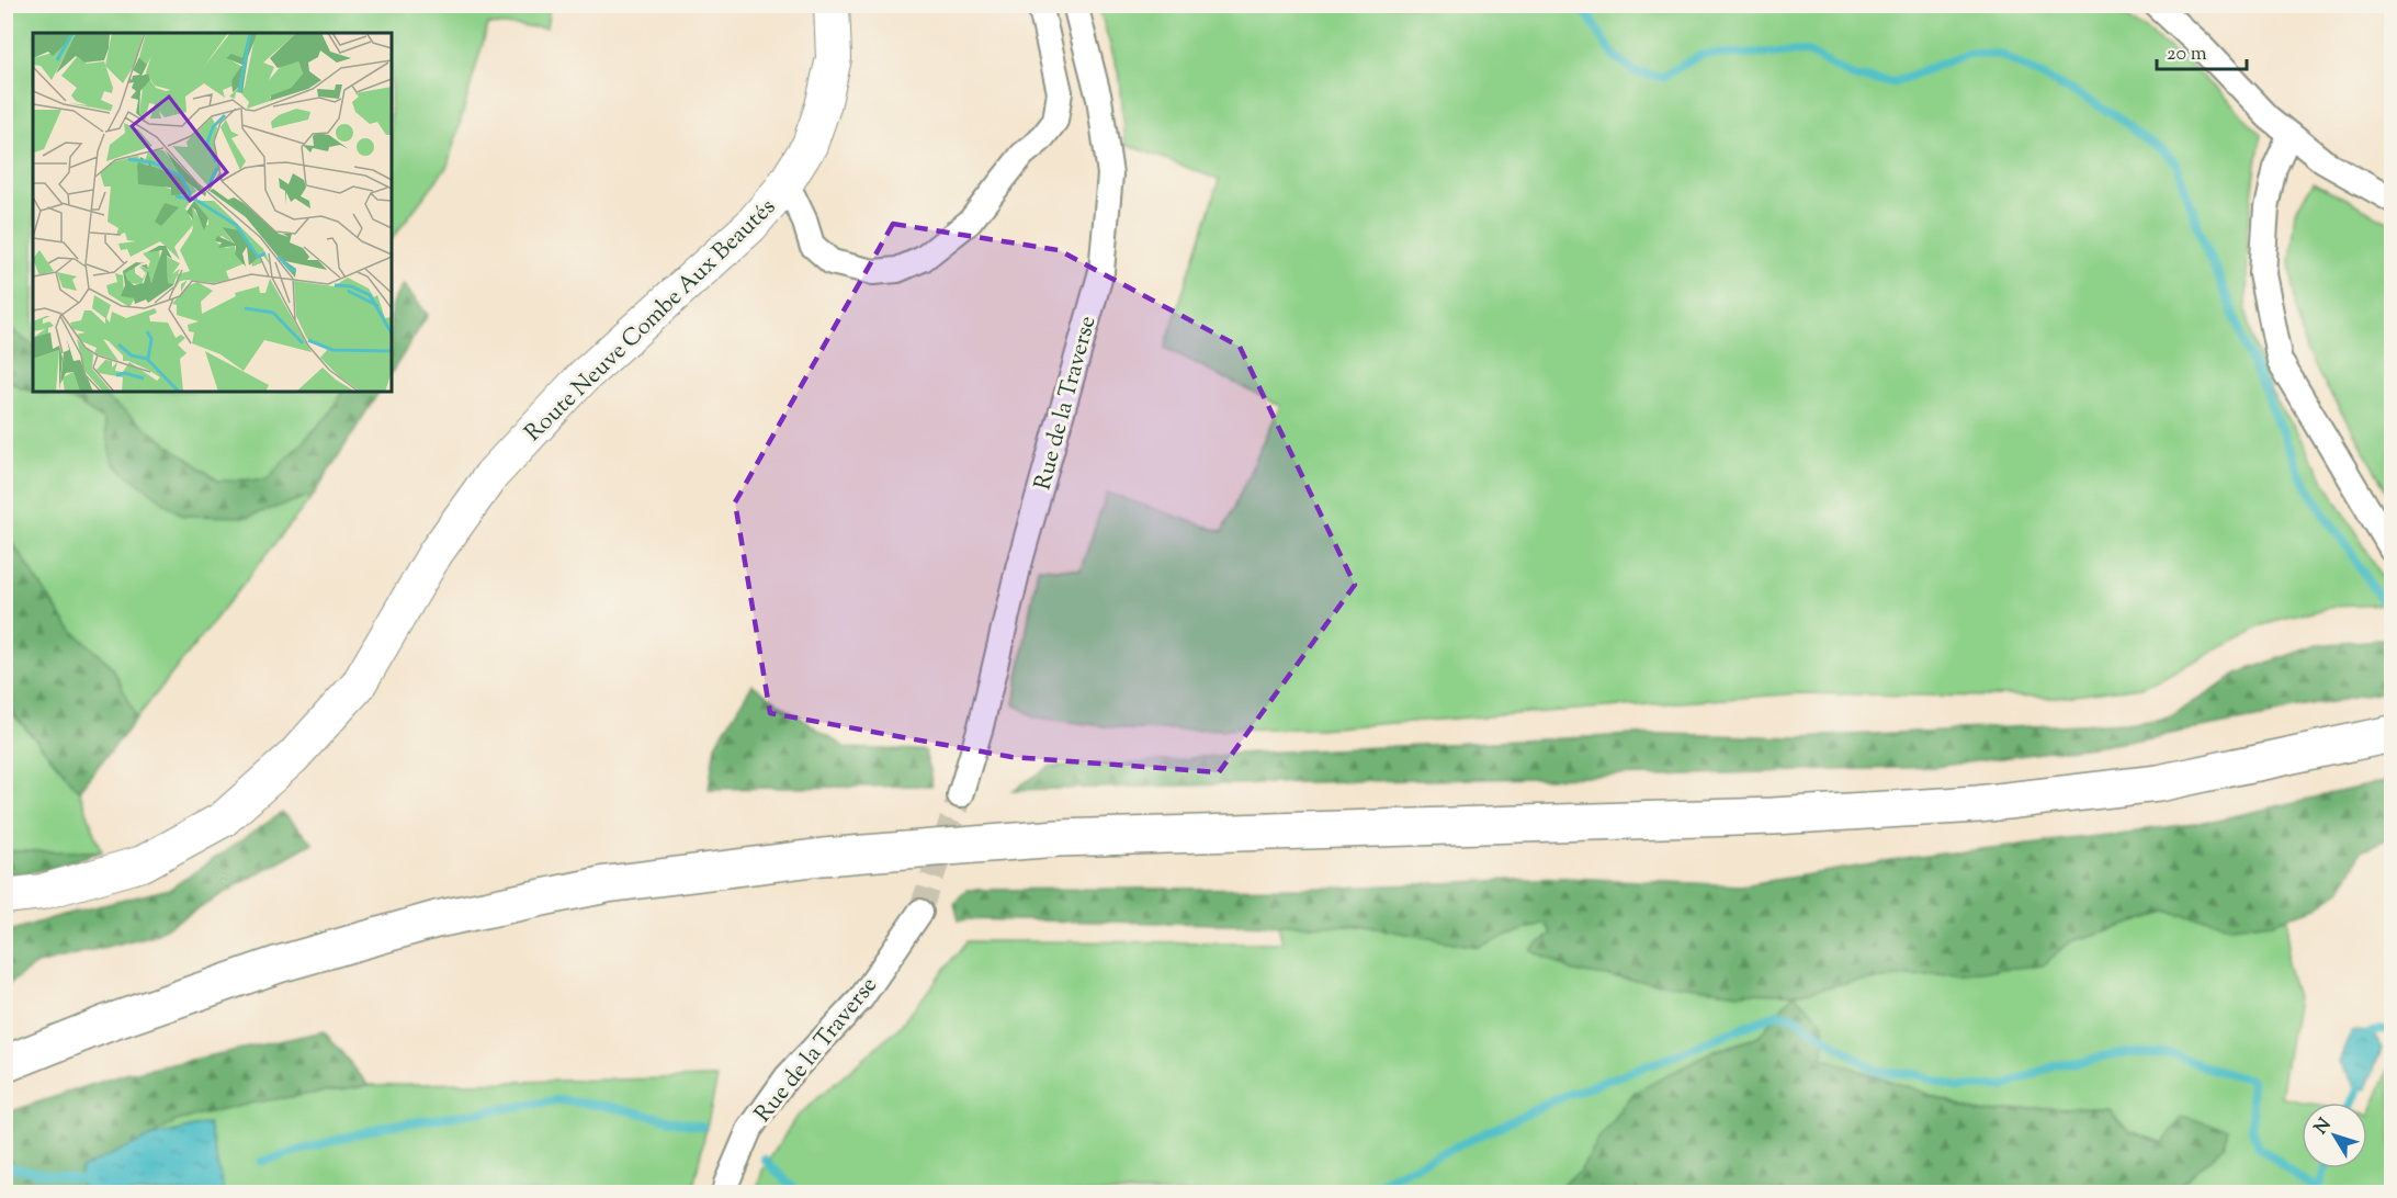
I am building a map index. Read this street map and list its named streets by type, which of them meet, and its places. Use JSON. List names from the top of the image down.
{
  "streets": {
    "main road": ["Route Neuve Combe Aux Beautés"],
    "street": ["Rue de la Traverse"]
  },
  "scale_bar": "20 m",
  "north": "top left"
}
